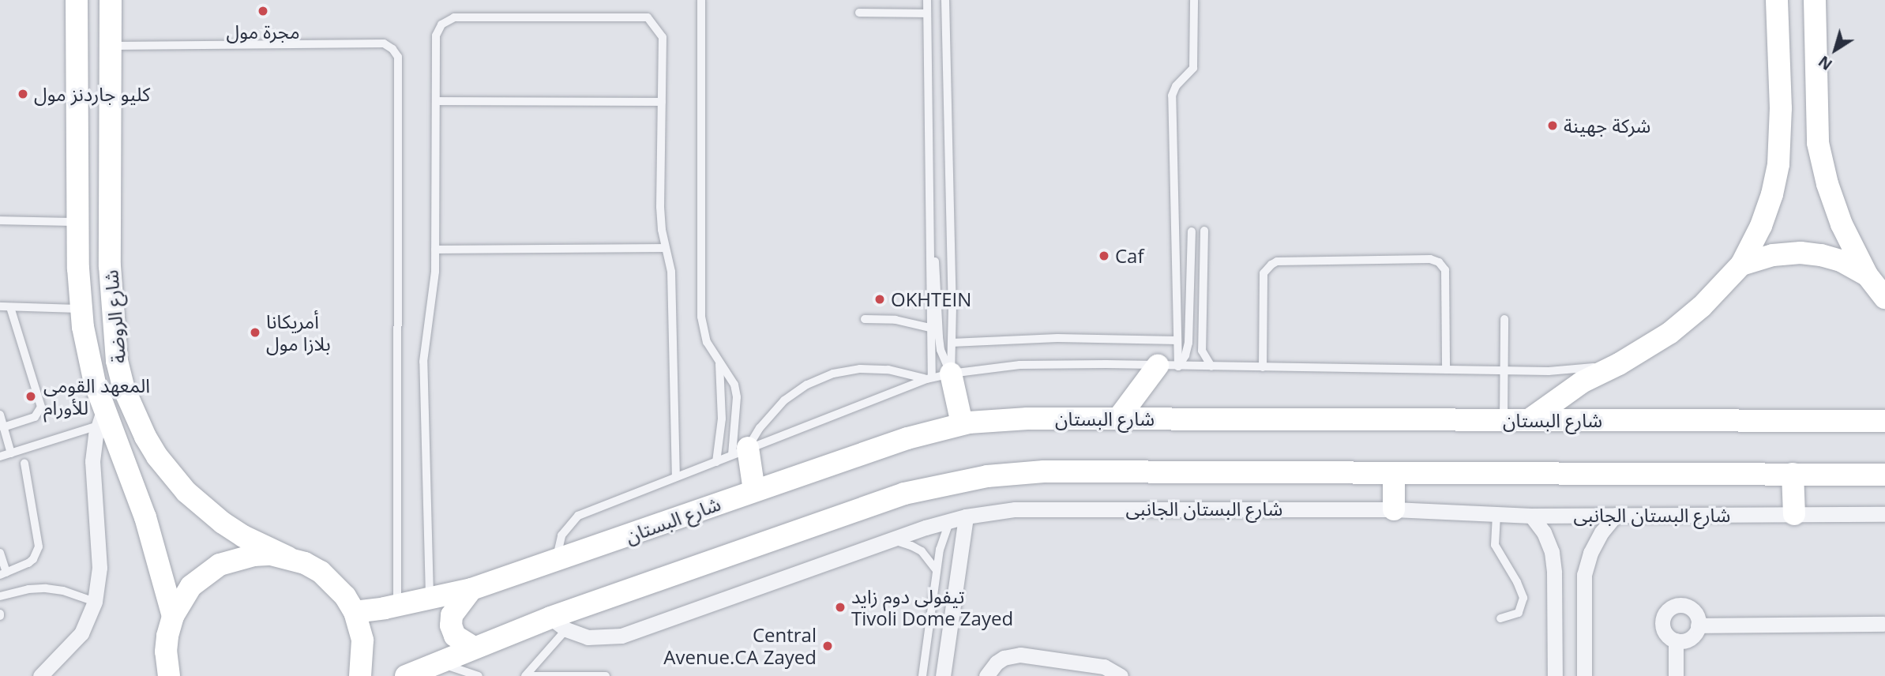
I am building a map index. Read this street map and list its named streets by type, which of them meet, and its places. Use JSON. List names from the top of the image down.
{
  "streets": {
    "street": ["شارع الروضة", "شارع البستان", "شارع البستان الجانبى"]
  },
  "crossings": [
    ["شارع الروضة", "شارع البستان"]
  ],
  "places": [
    "مجرة مول",
    "كليو جاردنز مول",
    "شركة جهينة",
    "Caf",
    "OKHTEIN",
    "أمريكانا بلازا مول",
    "المعهد القومى للأورام",
    "تيفولى دوم زايد Tivoli Dome Zayed",
    "Central Avenue.CA Zayed"
  ],
  "north": "bottom left"
}
